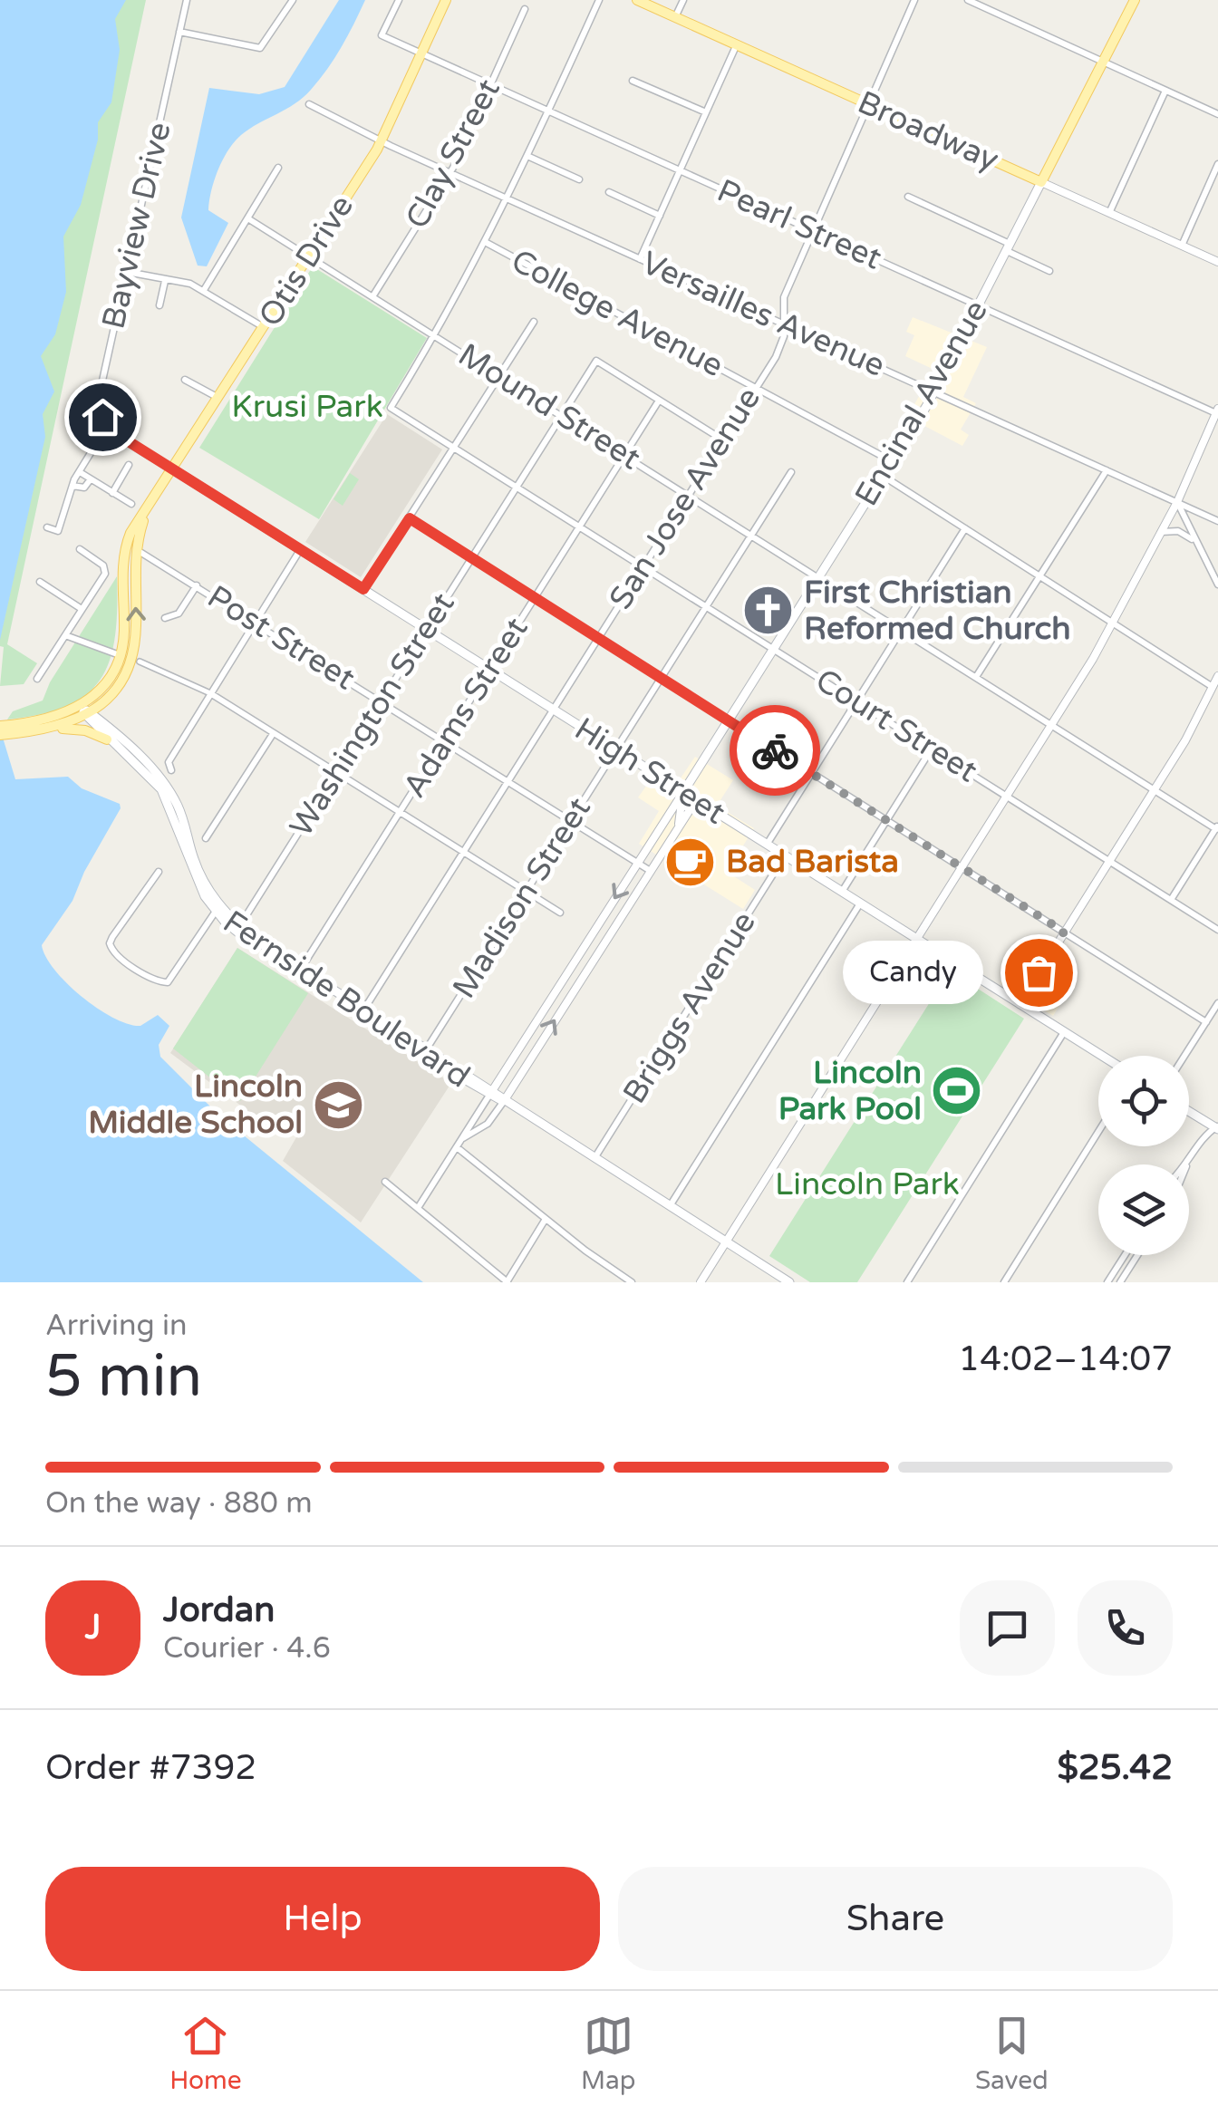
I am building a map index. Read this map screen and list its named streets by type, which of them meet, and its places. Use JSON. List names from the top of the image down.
{
  "streets": {
    "main road": [
      "Broadway",
      "Otis Drive",
      "Encinal Avenue",
      "High Street",
      "Fernside Boulevard"
    ],
    "street": [
      "Clay Street",
      "Pearl Street",
      "Bayview Drive",
      "College Avenue",
      "Versailles Avenue",
      "Mound Street",
      "San Jose Avenue",
      "Post Street",
      "Adams Street",
      "Washington Street",
      "Court Street",
      "Madison Street",
      "Briggs Avenue"
    ]
  },
  "crossings": [
    ["Broadway", "Encinal Avenue"],
    ["Broadway", "San Jose Avenue"],
    ["Clay Street", "Pearl Street"],
    ["Clay Street", "Versailles Avenue"],
    ["Clay Street", "Mound Street"],
    ["Pearl Street", "Otis Drive"],
    ["Pearl Street", "Encinal Avenue"],
    ["Pearl Street", "San Jose Avenue"],
    ["Otis Drive", "Versailles Avenue"],
    ["Otis Drive", "Mound Street"],
    ["Otis Drive", "High Street"],
    ["Otis Drive", "Fernside Boulevard"],
    ["College Avenue", "Encinal Avenue"],
    ["College Avenue", "San Jose Avenue"],
    ["Versailles Avenue", "Encinal Avenue"],
    ["Versailles Avenue", "San Jose Avenue"],
    ["Encinal Avenue", "Mound Street"],
    ["Encinal Avenue", "Post Street"],
    ["Encinal Avenue", "Court Street"],
    ["Encinal Avenue", "High Street"],
    ["Encinal Avenue", "Fernside Boulevard"],
    ["Mound Street", "San Jose Avenue"],
    ["Mound Street", "Adams Street"],
    ["Mound Street", "Washington Street"],
    ["Mound Street", "Court Street"],
    ["Mound Street", "Madison Street"],
    ["San Jose Avenue", "Post Street"],
    ["San Jose Avenue", "Court Street"],
    ["San Jose Avenue", "High Street"],
    ["San Jose Avenue", "Fernside Boulevard"],
    ["Post Street", "Adams Street"],
    ["Post Street", "Washington Street"],
    ["Post Street", "Madison Street"],
    ["Adams Street", "Washington Street"],
    ["Adams Street", "Court Street"],
    ["Adams Street", "High Street"],
    ["Adams Street", "Fernside Boulevard"],
    ["Washington Street", "Court Street"],
    ["Washington Street", "High Street"],
    ["Washington Street", "Fernside Boulevard"],
    ["Court Street", "Madison Street"],
    ["High Street", "Madison Street"],
    ["High Street", "Briggs Avenue"],
    ["Madison Street", "Fernside Boulevard"],
    ["Fernside Boulevard", "Briggs Avenue"]
  ],
  "parks": ["Krusi Park", "Lincoln Park"],
  "places": {
    "church": ["First Christian Reformed Church"],
    "cafe": ["Bad Barista"],
    "other": ["Candy"],
    "sports": ["Lincoln Park Pool"],
    "school or university": ["Lincoln Middle School"]
  },
  "page": {
    "bubble": "Candy",
    "heading": ["5 min", "Arriving in", "14:02–14:07"],
    "panel": [
      "Jordan",
      "Courier · 4.6",
      "Order #7392",
      "$25.42"
    ],
    "bar": "On the way · 880 m",
    "round": "J",
    "buttons": ["Help", "Share"],
    "tabs": ["Home", "Map", "Saved"]
  }
}
